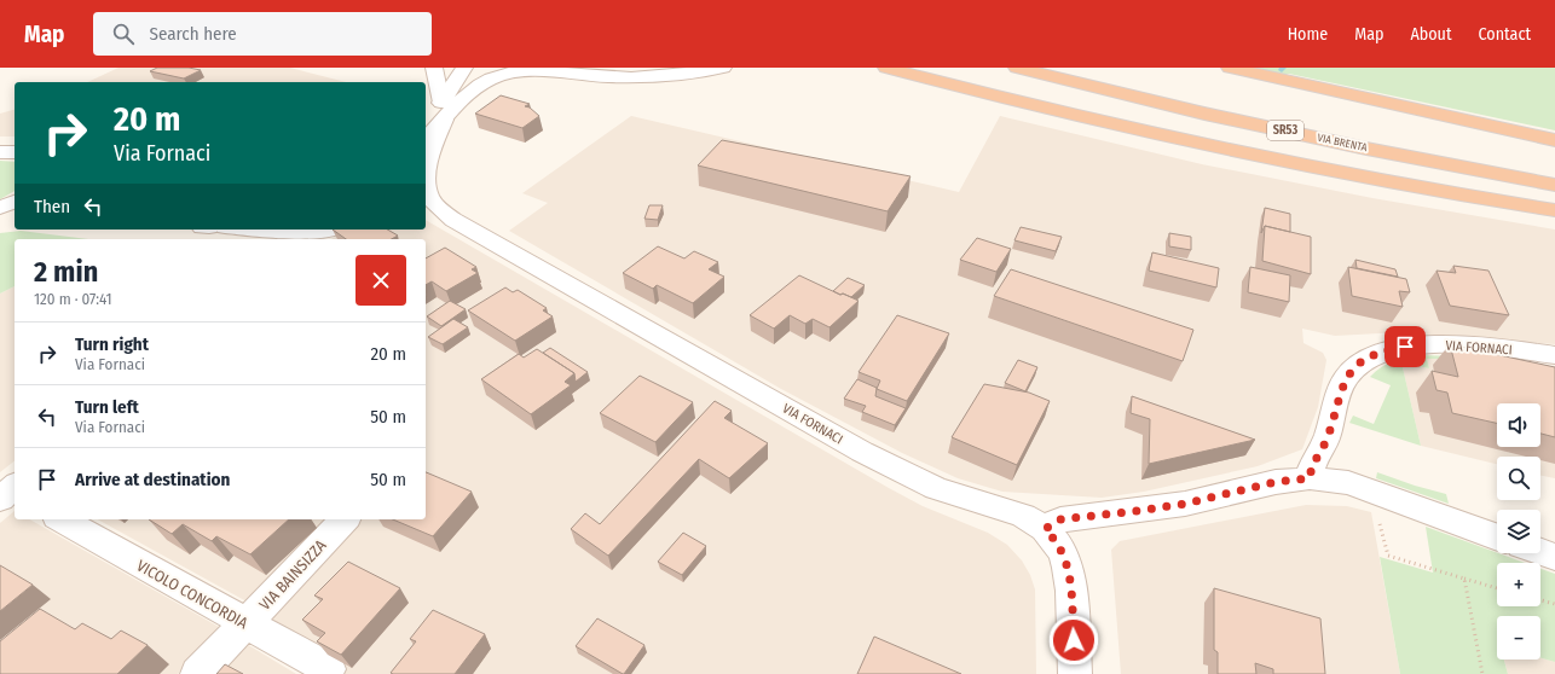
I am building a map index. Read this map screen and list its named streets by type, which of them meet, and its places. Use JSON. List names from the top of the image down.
{
  "streets": {
    "highway": ["SR53", "VIA BRENTA"],
    "street": ["VIA FORNACI", "VIA BAINSIZZA", "VICOLO CONCORDIA"]
  },
  "crossings": [
    ["VIA BAINSIZZA", "VICOLO CONCORDIA"]
  ],
  "page": {
    "header": "Map",
    "search": "Search here",
    "nav": [
      "Home",
      "Map",
      "About",
      "Contact"
    ],
    "turn": ["20 m", "Via Fornaci"],
    "then": "Then",
    "heading": ["2 min", "120 m · 07:41"],
    "list": [
      {
        "name": "Turn right",
        "note": "Via Fornaci",
        "value": "20 m"
      },
      {
        "name": "Turn left",
        "note": "Via Fornaci",
        "value": "50 m"
      },
      {
        "name": "Arrive at destination",
        "value": "50 m"
      }
    ],
    "map_buttons": ["+", "−"]
  }
}
